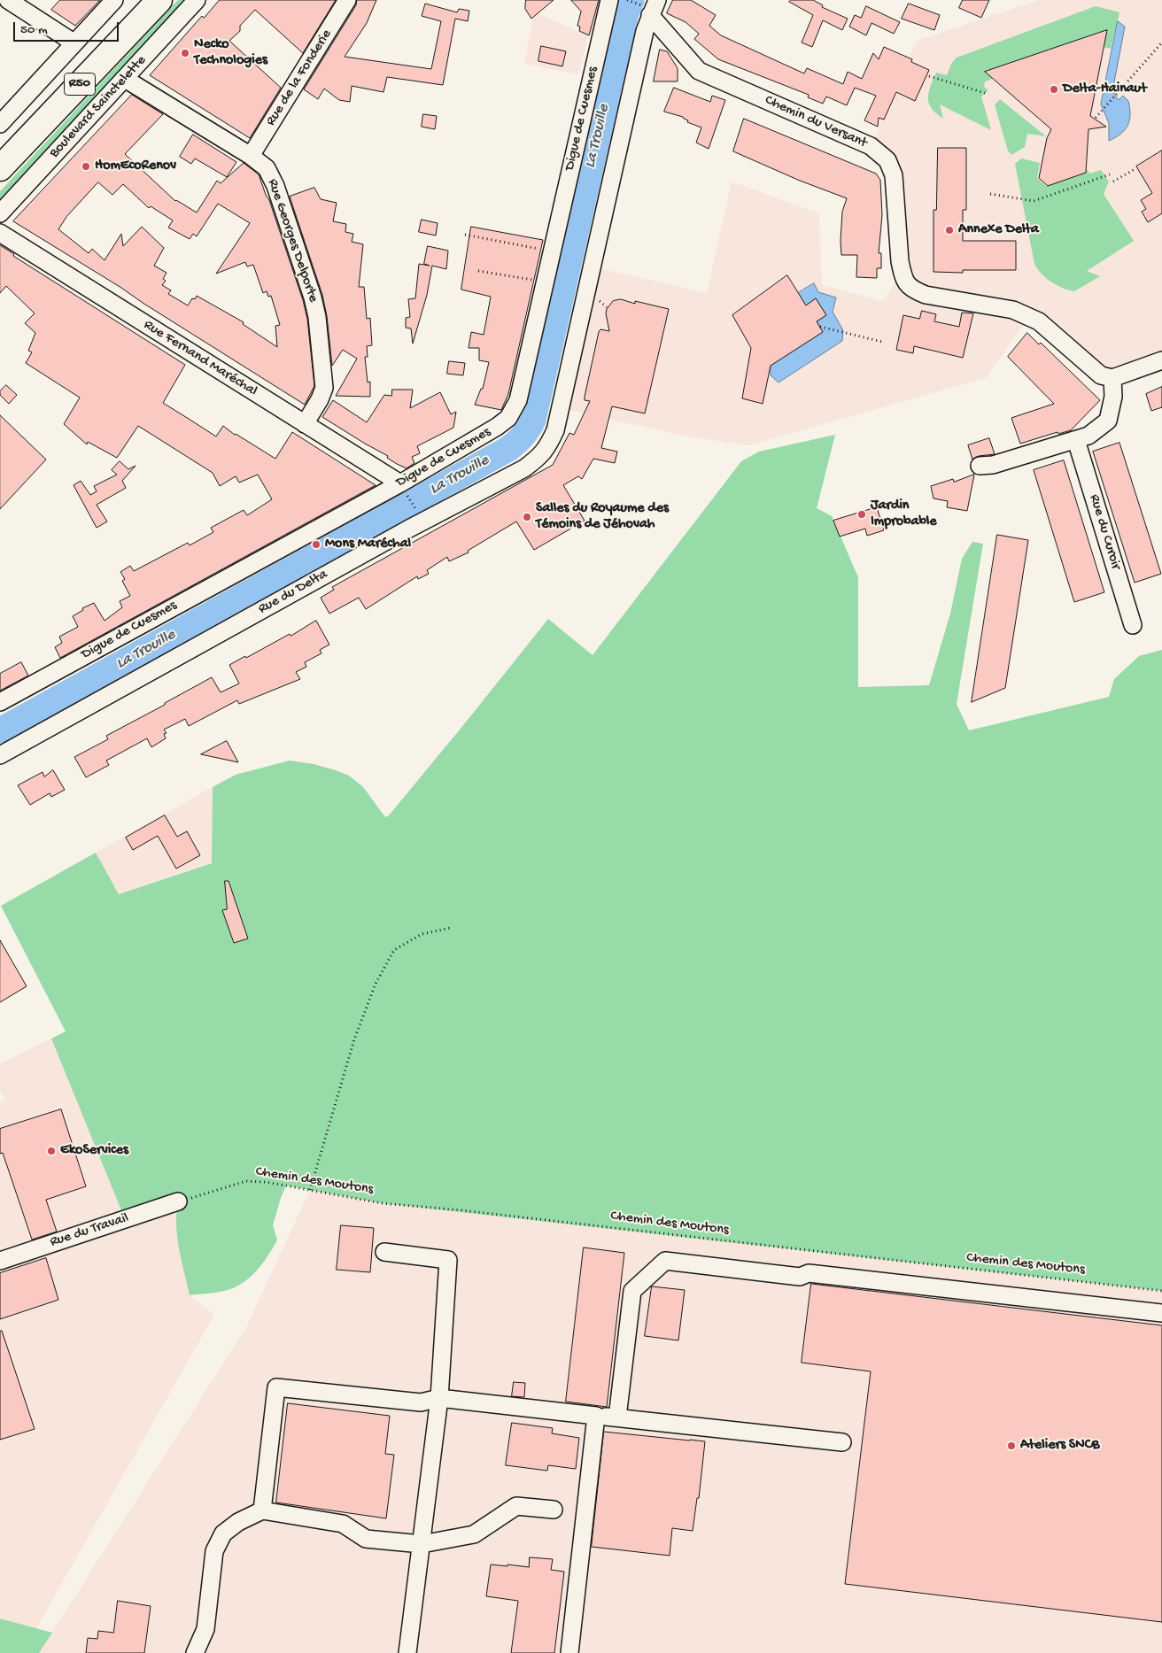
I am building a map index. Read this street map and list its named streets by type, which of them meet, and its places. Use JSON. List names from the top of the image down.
{
  "streets": {
    "highway": ["R50"],
    "street": [
      "Rue de la Fonderie",
      "Boulevard Sainctelette",
      "Digue de Cuesmes",
      "Chemin du Versant",
      "Rue Georges Delporte",
      "Rue Fernand Maréchal",
      "Rue du Curoir",
      "Rue du Delta",
      "Rue du Travail"
    ],
    "path": ["Chemin des Moutons"]
  },
  "crossings": [
    ["Rue de la Fonderie", "Rue Georges Delporte"],
    ["Boulevard Sainctelette", "Rue Georges Delporte"],
    ["Digue de Cuesmes", "Rue Fernand Maréchal"],
    ["Chemin du Versant", "Rue du Delta"],
    ["Rue Georges Delporte", "Rue Fernand Maréchal"],
    ["Chemin des Moutons", "Rue du Travail"]
  ],
  "water": ["La Trouille"],
  "places": [
    "Necko Technologies",
    "Delta-Hainaut",
    "HomEcoRenov",
    "Annexe Delta",
    "Jardin Improbable",
    "Salles du Royaume des Témoins de Jéhovah",
    "Mons Maréchal",
    "EkoServices",
    "Ateliers SNCB"
  ],
  "scale_bar": "50 m"
}
